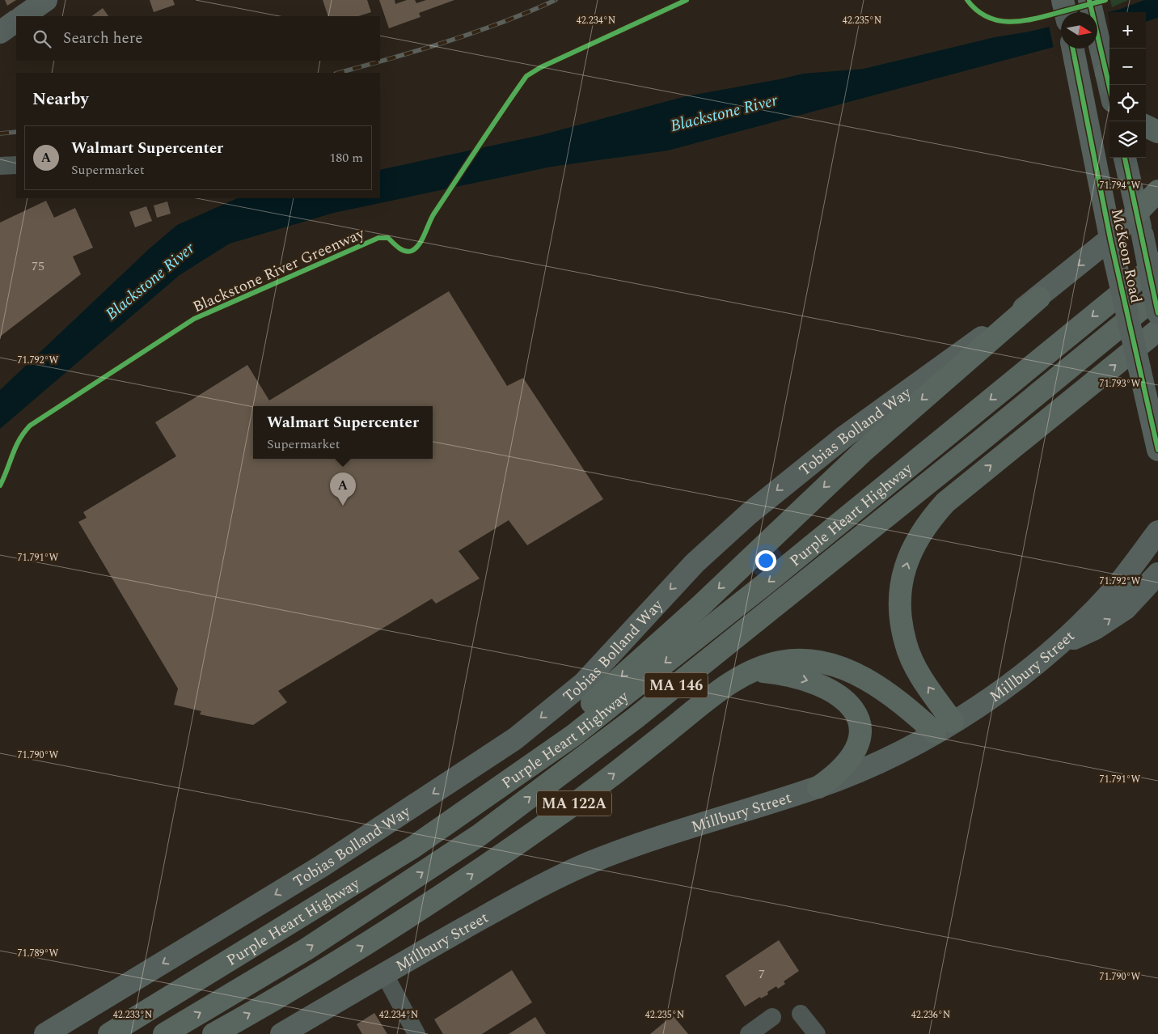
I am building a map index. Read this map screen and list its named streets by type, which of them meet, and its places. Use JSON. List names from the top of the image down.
{
  "streets": {
    "highway": ["Purple Heart Highway", "MA 146", "MA 122A"],
    "main road": ["McKeon Road", "Tobias Bolland Way", "Millbury Street"],
    "cycle path": ["Blackstone River Greenway"]
  },
  "crossings": [
    ["McKeon Road", "Tobias Bolland Way"],
    ["Millbury Street", "MA 122A"]
  ],
  "one_way": ["Tobias Bolland Way"],
  "water": ["Blackstone River"],
  "house_numbers": ["75", "7"],
  "north": "right",
  "page": {
    "map_buttons": ["+", "−"],
    "search": "Search here",
    "heading": "Nearby",
    "list": [
      {
        "mark": "A",
        "name": "Walmart Supercenter",
        "note": "Supermarket",
        "value": "180 m"
      }
    ],
    "popup": ["Walmart Supercenter", "Supermarket"],
    "pins": "A"
  },
  "coordinates": [
    "42.234°N",
    "42.235°N",
    "71.794°W",
    "71.792°W",
    "71.793°W",
    "71.791°W",
    "71.790°W",
    "71.789°W",
    "42.233°N",
    "42.236°N"
  ]
}
